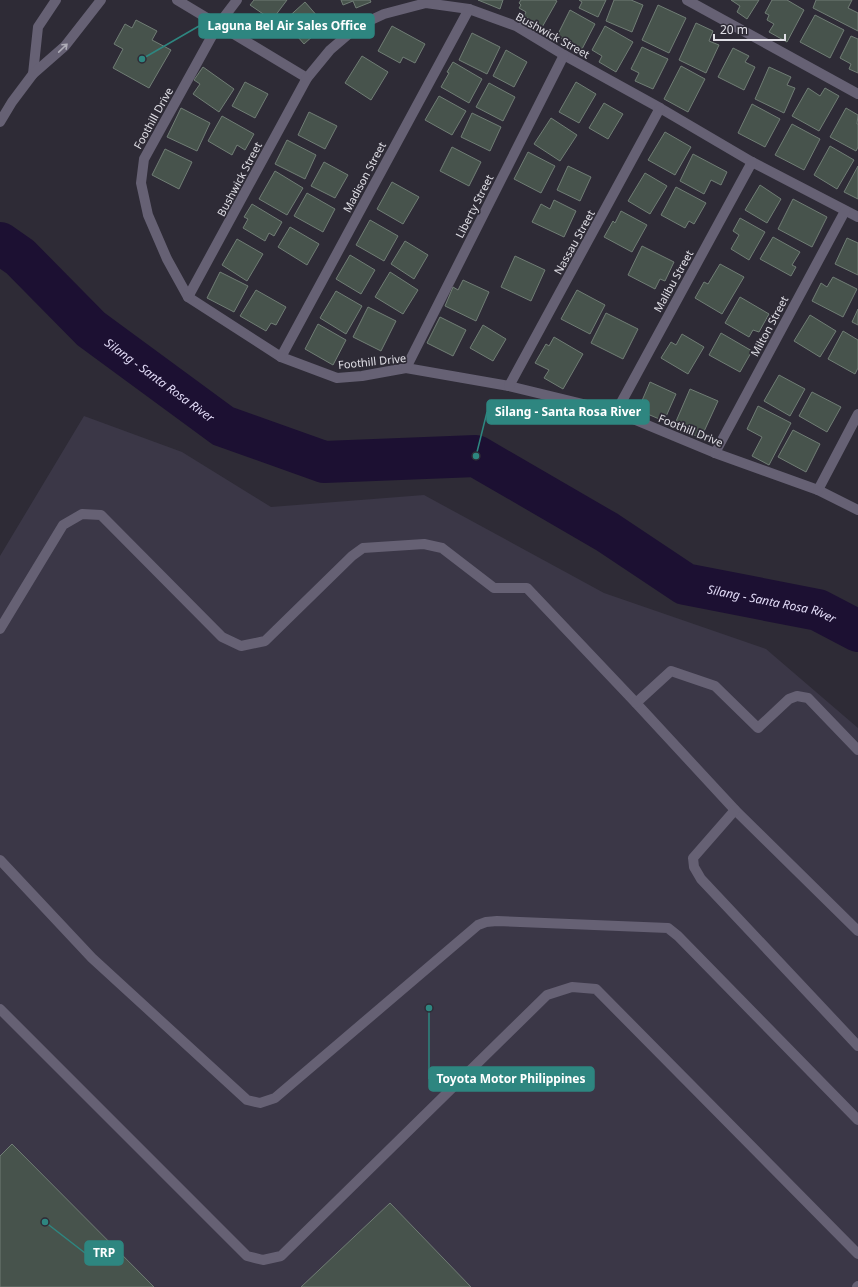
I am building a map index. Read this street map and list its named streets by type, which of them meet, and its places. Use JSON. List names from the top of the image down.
{
  "streets": {
    "street": [
      "Bushwick Street",
      "Foothill Drive",
      "Madison Street",
      "Liberty Street",
      "Nassau Street",
      "Malibu Street",
      "Milton Street"
    ]
  },
  "crossings": [
    ["Bushwick Street", "Foothill Drive"],
    ["Bushwick Street", "Madison Street"],
    ["Bushwick Street", "Liberty Street"],
    ["Bushwick Street", "Nassau Street"],
    ["Bushwick Street", "Malibu Street"],
    ["Bushwick Street", "Milton Street"],
    ["Foothill Drive", "Madison Street"],
    ["Foothill Drive", "Liberty Street"],
    ["Foothill Drive", "Nassau Street"],
    ["Foothill Drive", "Malibu Street"],
    ["Foothill Drive", "Milton Street"]
  ],
  "water": ["Silang - Santa Rosa River"],
  "places": [
    "Laguna Bel Air Sales Office",
    "Silang - Santa Rosa River",
    "Toyota Motor Philippines",
    "TRP"
  ],
  "scale_bar": "20 m"
}
